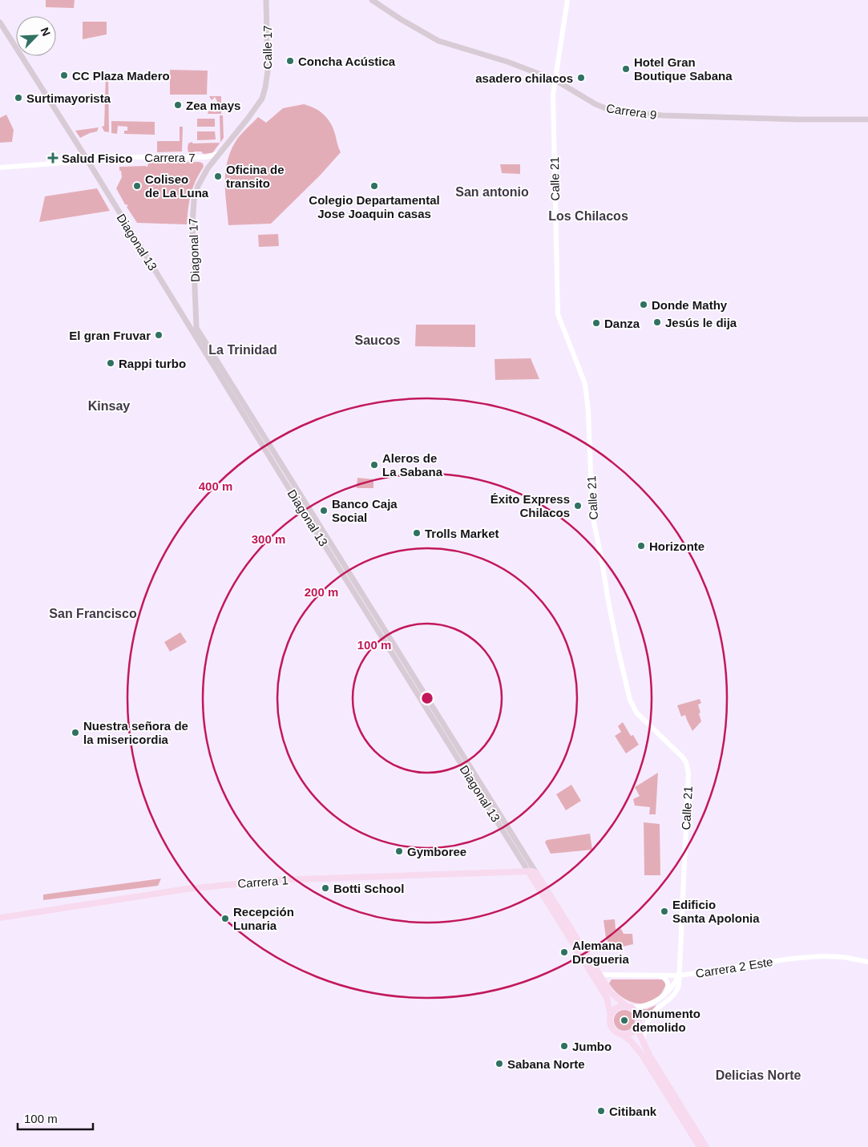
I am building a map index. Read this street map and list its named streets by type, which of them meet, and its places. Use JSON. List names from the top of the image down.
{
  "streets": {
    "main road": [
      "Calle 17",
      "Carrera 9",
      "Diagonal 13",
      "Diagonal 17",
      "Carrera 1"
    ],
    "street": ["Carrera 7", "Calle 21", "Carrera 2 Este"]
  },
  "crossings": [
    ["Calle 17", "Diagonal 17"],
    ["Carrera 9", "Calle 21"],
    ["Carrera 7", "Diagonal 13"],
    ["Carrera 7", "Diagonal 17"],
    ["Calle 21", "Carrera 2 Este"],
    ["Diagonal 13", "Diagonal 17"],
    ["Diagonal 13", "Carrera 1"],
    ["Diagonal 13", "Carrera 2 Este"]
  ],
  "districts": [
    "San antonio",
    "Los Chilacos",
    "Saucos",
    "La Trinidad",
    "Kinsay",
    "San Francisco",
    "Delicias Norte"
  ],
  "places": {
    "other": [
      "Concha Acústica",
      "Hotel Gran Boutique Sabana",
      "CC Plaza Madero",
      "asadero chilacos",
      "Surtimayorista",
      "Zea mays",
      "Oficina de transito",
      "Coliseo de La Luna",
      "Colegio Departamental Jose Joaquin casas",
      "Donde Mathy",
      "Jesús le dija",
      "Danza",
      "El gran Fruvar",
      "Rappi turbo",
      "Aleros de La Sabana",
      "Éxito Express Chilacos",
      "Banco Caja Social",
      "Trolls Market",
      "Horizonte",
      "Nuestra señora de la misericordia",
      "Gymboree",
      "Botti School",
      "Edificio Santa Apolonia",
      "Recepción Lunaria",
      "Alemana Drogueria",
      "Monumento demolido",
      "Jumbo",
      "Sabana Norte",
      "Citibank"
    ],
    "health": ["Salud Fisico"]
  },
  "scale_bar": "100 m",
  "north": "top right",
  "rings": [
    "400 m",
    "300 m",
    "200 m",
    "100 m"
  ]
}
